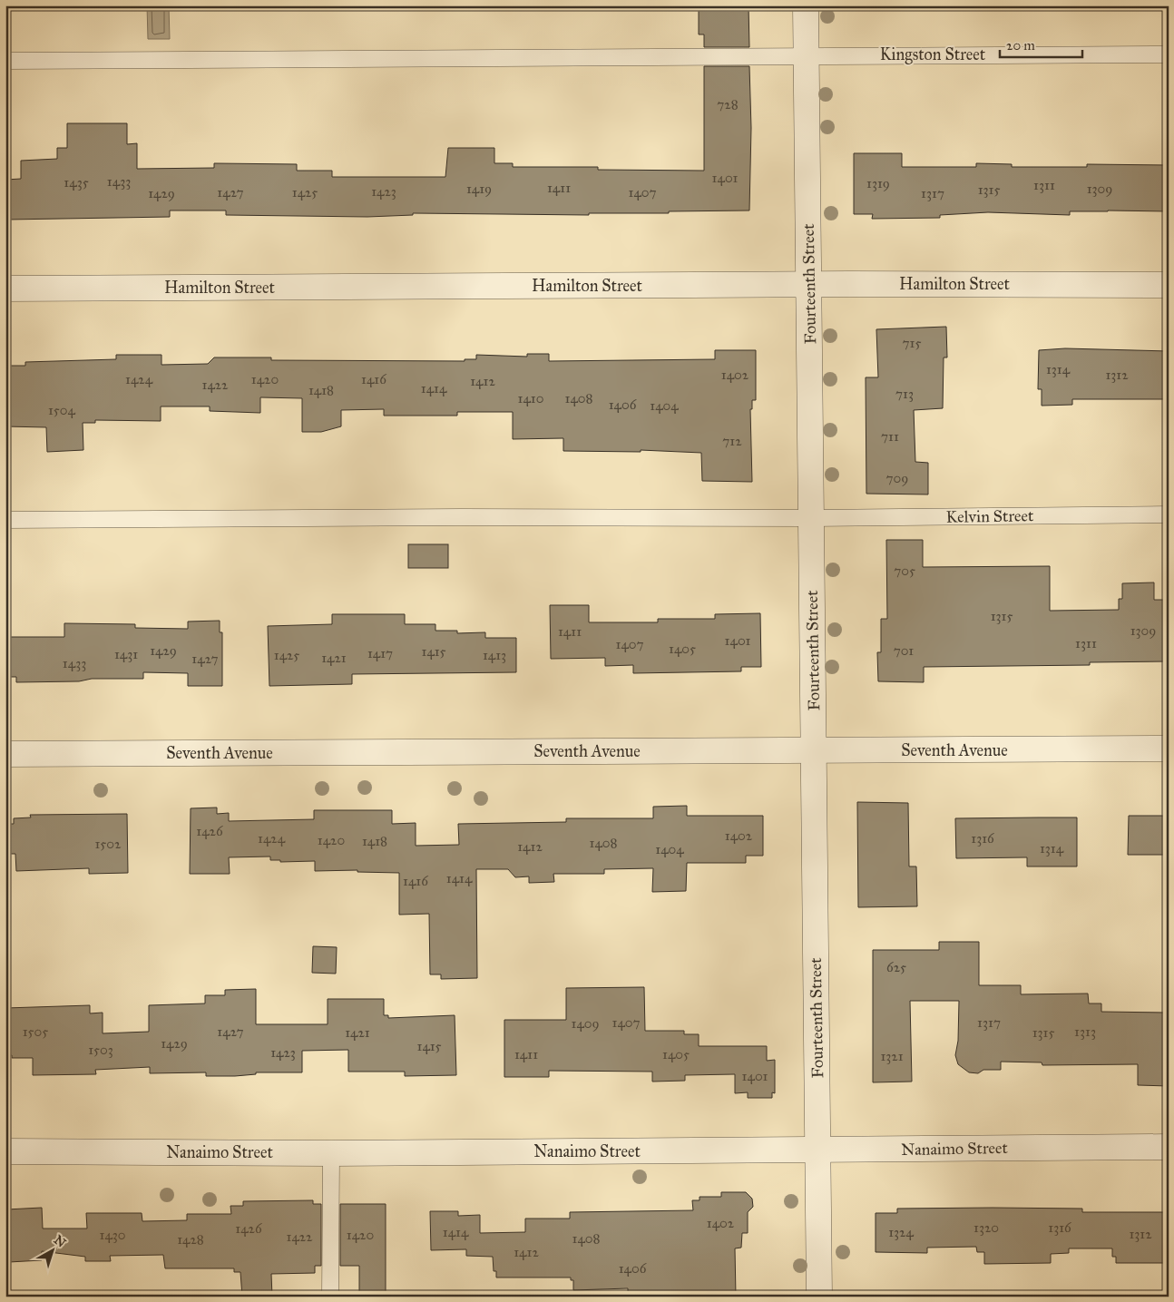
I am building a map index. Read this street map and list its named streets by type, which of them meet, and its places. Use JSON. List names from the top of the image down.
{
  "streets": {
    "street": [
      "Fourteenth Street",
      "Hamilton Street",
      "Seventh Avenue",
      "Nanaimo Street"
    ],
    "lane": ["Kingston Street", "Kelvin Street"]
  },
  "crossings": [
    ["Kingston Street", "Fourteenth Street"],
    ["Fourteenth Street", "Hamilton Street"],
    ["Fourteenth Street", "Kelvin Street"],
    ["Fourteenth Street", "Seventh Avenue"],
    ["Fourteenth Street", "Nanaimo Street"]
  ],
  "house_numbers": [
    "728",
    "1401",
    "1433",
    "1435",
    "1319",
    "1311",
    "1411",
    "1419",
    "1309",
    "1315",
    "1423",
    "1427",
    "1425",
    "1407",
    "1429",
    "1317",
    "715",
    "1314",
    "1402",
    "1312",
    "1424",
    "1420",
    "1416",
    "1412",
    "1422",
    "1414",
    "1418",
    "713",
    "1410",
    "1408",
    "1406",
    "1404",
    "1504",
    "711",
    "712",
    "709",
    "705",
    "1315",
    "1309",
    "1411",
    "1401",
    "1311",
    "1407",
    "1405",
    "1429",
    "701",
    "1415",
    "1417",
    "1431",
    "1425",
    "1413",
    "1421",
    "1427",
    "1433",
    "1426",
    "1402",
    "1424",
    "1316",
    "1420",
    "1418",
    "1408",
    "1502",
    "1412",
    "1314",
    "1404",
    "1414",
    "1416",
    "625",
    "1407",
    "1317",
    "1409",
    "1505",
    "1427",
    "1313",
    "1421",
    "1315",
    "1429",
    "1415",
    "1503",
    "1423",
    "1411",
    "1405",
    "1321",
    "1401",
    "1402",
    "1320",
    "1316",
    "1426",
    "1414",
    "1324",
    "1312",
    "1430",
    "1420",
    "1422",
    "1408",
    "1428",
    "1412",
    "1406"
  ],
  "scale_bar": "20 m",
  "north": "top right"
}
